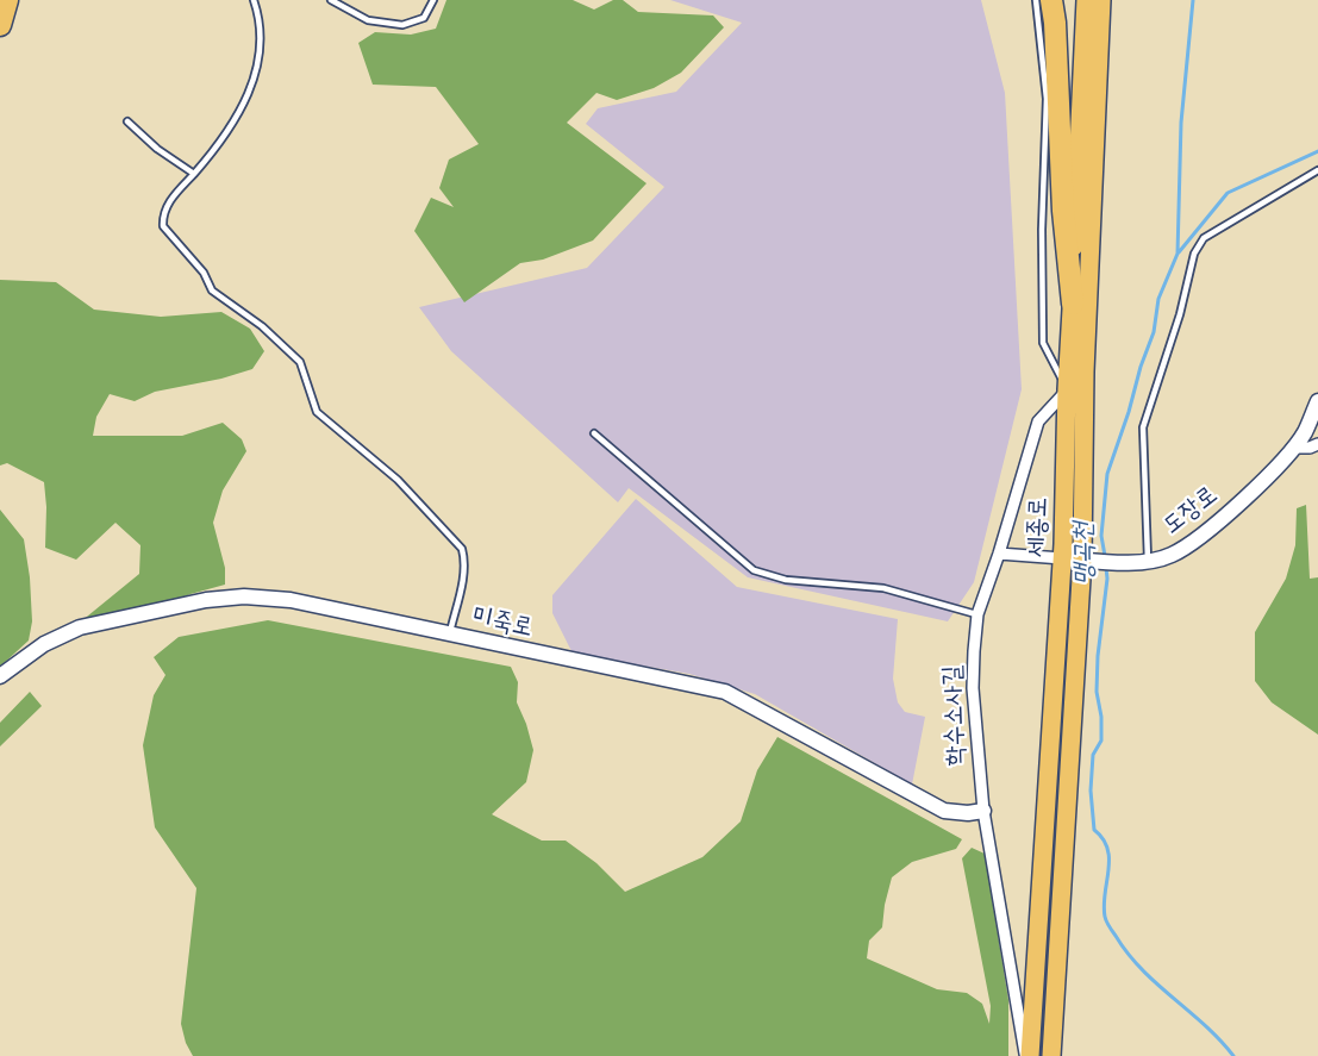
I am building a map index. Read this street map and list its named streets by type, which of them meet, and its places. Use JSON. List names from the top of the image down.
{
  "streets": {
    "main road": ["세종로"],
    "street": ["도장로", "미죽로", "학수소사길"]
  },
  "crossings": [
    ["도장로", "세종로"],
    ["도장로", "학수소사길"],
    ["세종로", "학수소사길"],
    ["미죽로", "학수소사길"]
  ],
  "water": ["맹곡천"]
}
